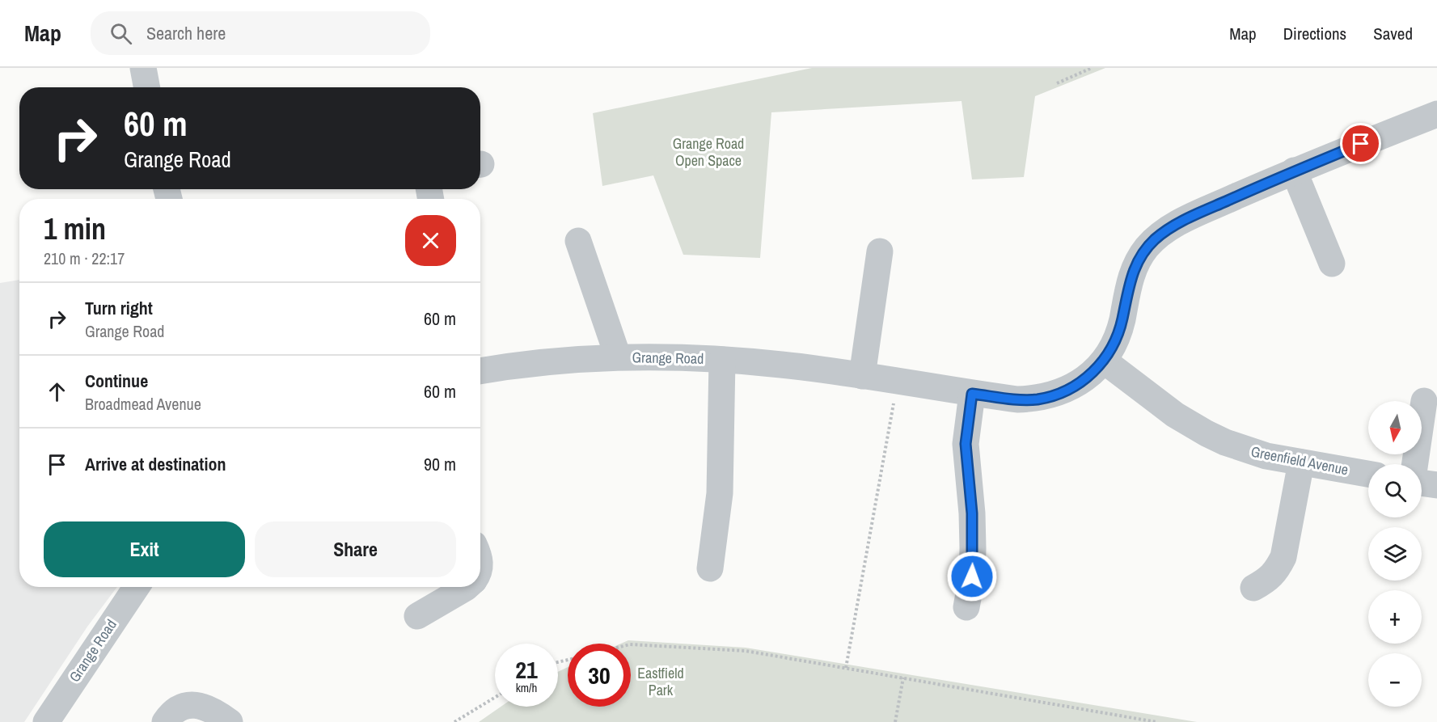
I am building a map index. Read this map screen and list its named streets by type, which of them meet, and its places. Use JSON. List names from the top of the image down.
{
  "streets": {
    "street": ["Grange Road", "Greenfield Avenue"]
  },
  "crossings": [
    ["Grange Road", "Greenfield Avenue"]
  ],
  "parks": ["Grange Road Open Space", "Eastfield Park"],
  "north": "bottom",
  "page": {
    "header": "Map",
    "search": "Search here",
    "nav": ["Map", "Directions", "Saved"],
    "turn": ["60 m", "Grange Road"],
    "heading": ["1 min", "210 m · 22:17"],
    "list": [
      {
        "name": "Turn right",
        "note": "Grange Road",
        "value": "60 m"
      },
      {
        "name": "Continue",
        "note": "Broadmead Avenue",
        "value": "60 m"
      },
      {
        "name": "Arrive at destination",
        "value": "90 m"
      }
    ],
    "map_buttons": ["+", "−"],
    "buttons": ["Exit", "Share"],
    "speed": "21 km/h",
    "limit": "30"
  }
}
